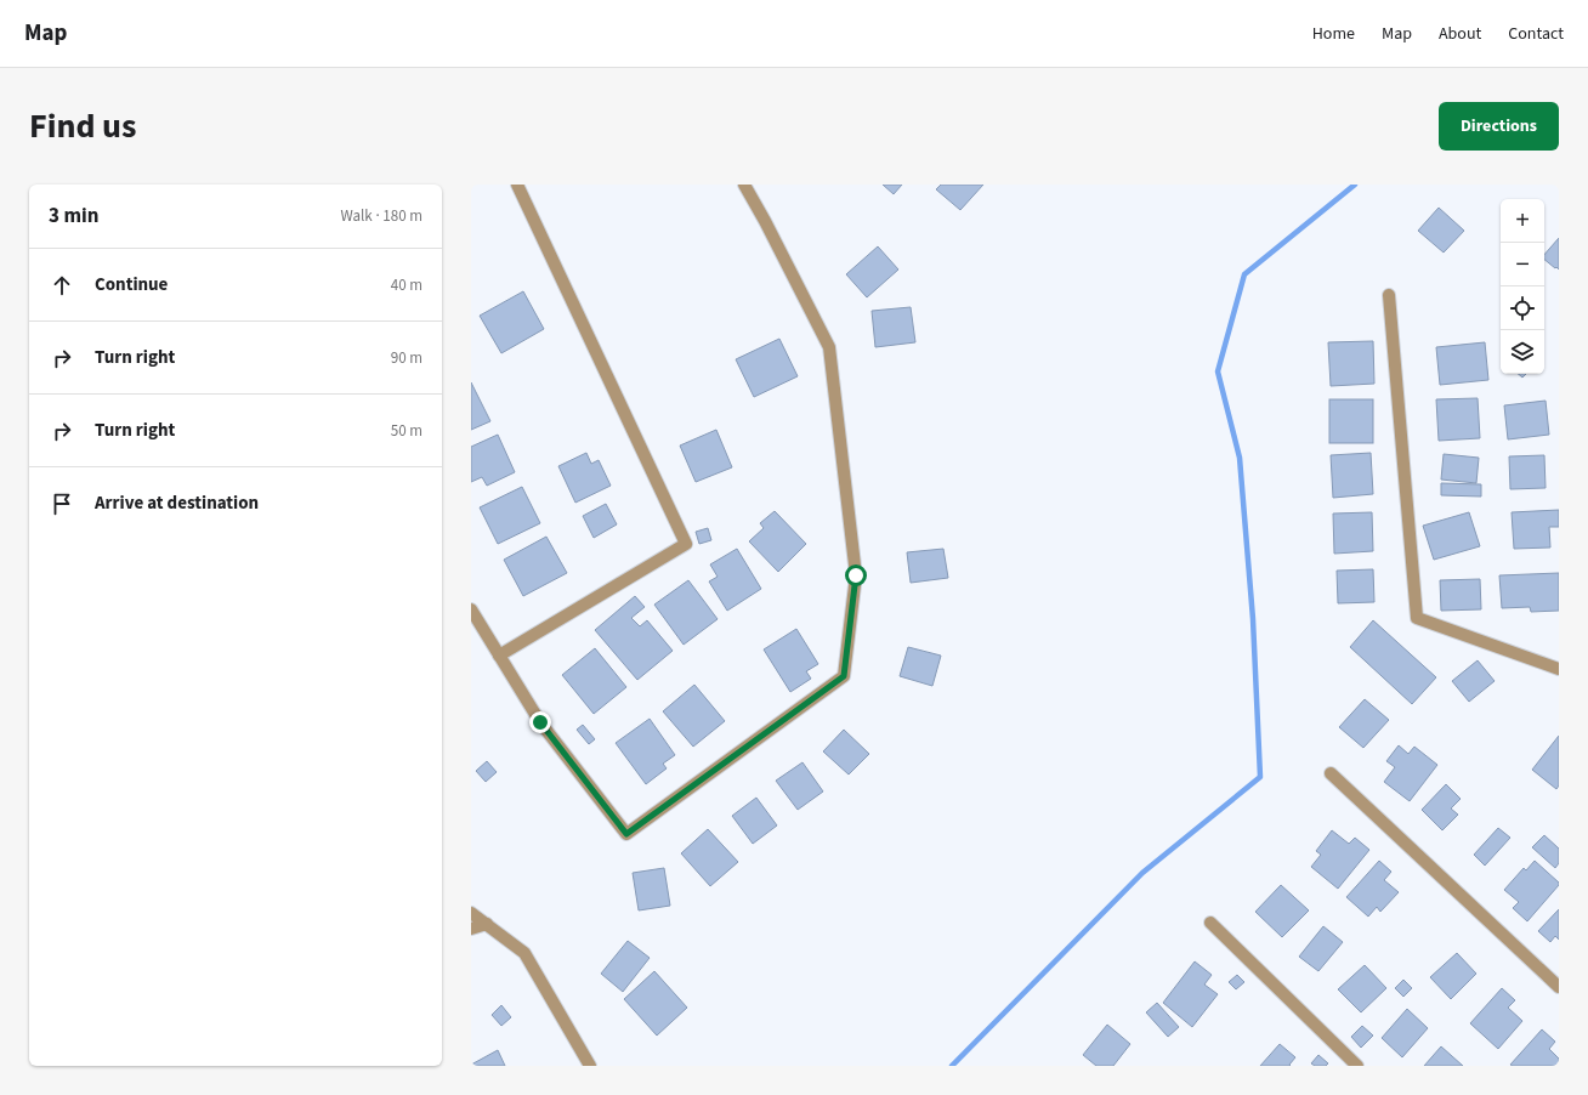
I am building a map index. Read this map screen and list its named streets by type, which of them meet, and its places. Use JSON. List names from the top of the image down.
{
  "page": {
    "header": "Map",
    "nav": [
      "Home",
      "Map",
      "About",
      "Contact"
    ],
    "title": "Find us",
    "buttons": "Directions",
    "heading": ["3 min", "Walk · 180 m"],
    "map_buttons": ["+", "−"],
    "list": [
      ["Continue", "40 m"],
      ["Turn right", "90 m"],
      ["Turn right", "50 m"],
      "Arrive at destination"
    ]
  }
}
